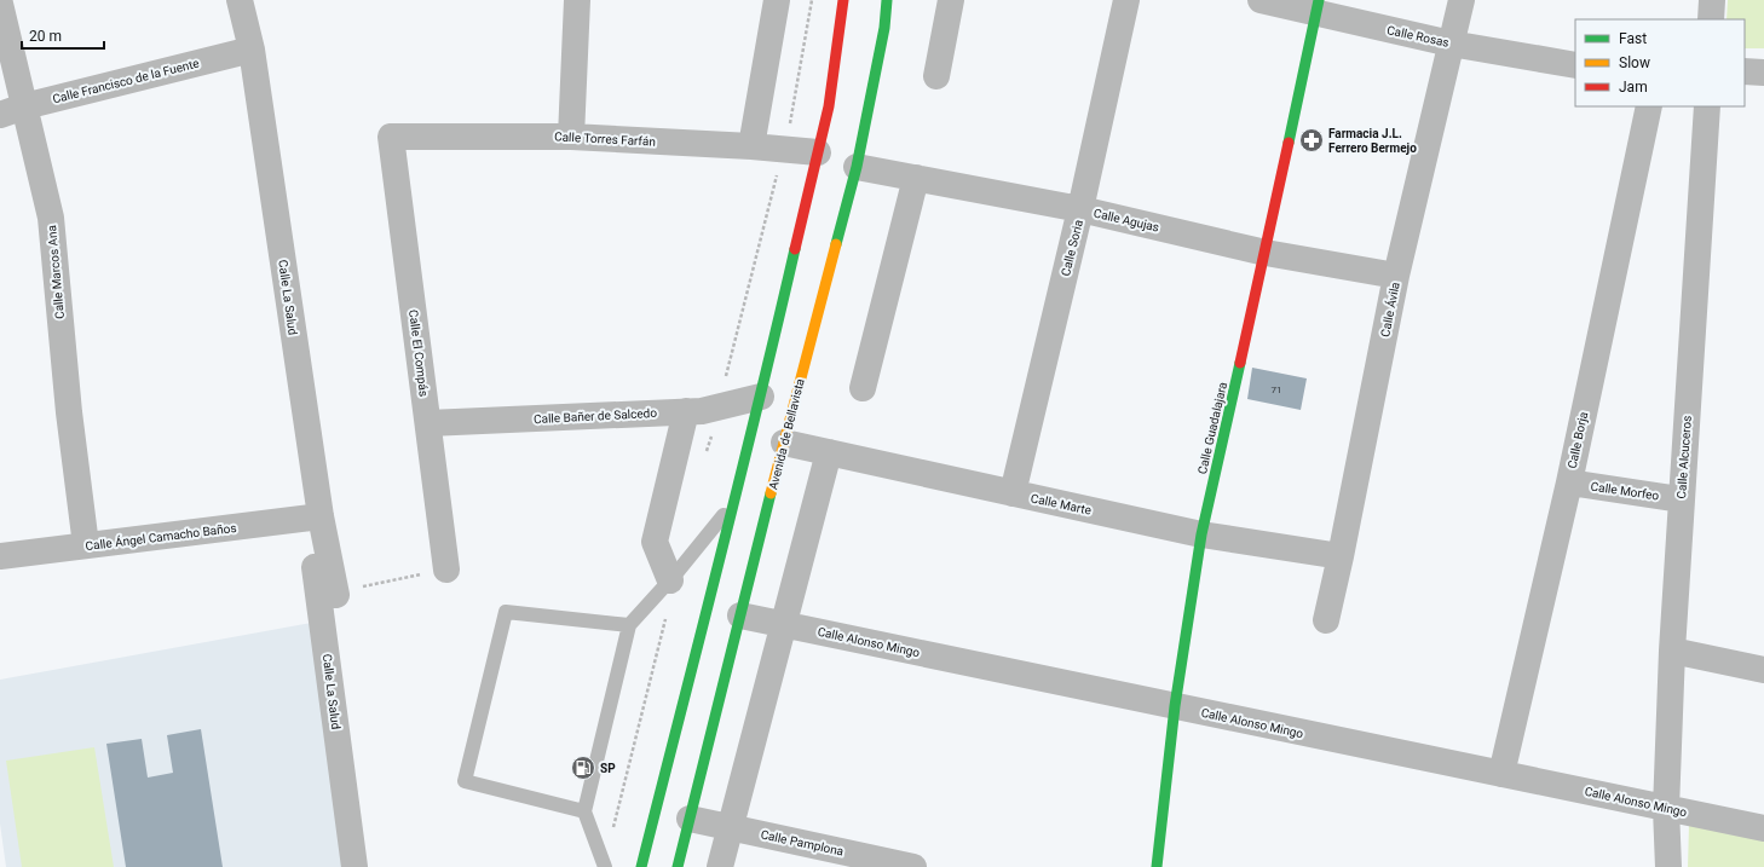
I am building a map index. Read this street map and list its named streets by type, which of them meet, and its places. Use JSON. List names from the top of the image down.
{
  "streets": {
    "main road": ["Calle Guadalajara", "Avenida de Bellavista"],
    "street": [
      "Calle Rosas",
      "Calle Francisco de la Fuente",
      "Calle Torres Farfán",
      "Calle Agujas",
      "Calle Soria",
      "Calle Marcos Ana",
      "Calle La Salud",
      "Calle Ávila",
      "Calle El Compás",
      "Calle Bañer de Salcedo",
      "Calle Borja",
      "Calle Alcuceros",
      "Calle Morfeo",
      "Calle Marte",
      "Calle Ángel Camacho Baños",
      "Calle Alonso Mingo",
      "Calle Pamplona"
    ]
  },
  "crossings": [
    ["Calle Rosas", "Calle Ávila"],
    ["Calle Rosas", "Calle Guadalajara"],
    ["Calle Francisco de la Fuente", "Calle Marcos Ana"],
    ["Calle Francisco de la Fuente", "Calle La Salud"],
    ["Calle Torres Farfán", "Calle El Compás"],
    ["Calle Agujas", "Calle Soria"],
    ["Calle Agujas", "Calle Ávila"],
    ["Calle Agujas", "Calle Guadalajara"],
    ["Calle Agujas", "Avenida de Bellavista"],
    ["Calle Soria", "Calle Marte"],
    ["Calle Marcos Ana", "Calle Ángel Camacho Baños"],
    ["Calle La Salud", "Calle Ángel Camacho Baños"],
    ["Calle Ávila", "Calle Marte"],
    ["Calle El Compás", "Calle Bañer de Salcedo"],
    ["Calle Guadalajara", "Calle Marte"],
    ["Calle Guadalajara", "Calle Alonso Mingo"],
    ["Avenida de Bellavista", "Calle Marte"],
    ["Avenida de Bellavista", "Calle Alonso Mingo"],
    ["Avenida de Bellavista", "Calle Pamplona"],
    ["Calle Borja", "Calle Morfeo"],
    ["Calle Borja", "Calle Alonso Mingo"],
    ["Calle Alcuceros", "Calle Morfeo"],
    ["Calle Alcuceros", "Calle Alonso Mingo"]
  ],
  "places": {
    "pharmacy": ["Farmacia J.L. Ferrero Bermejo"],
    "fuel station": ["SP"]
  },
  "house_numbers": ["71"],
  "legend": ["Fast", "Slow", "Jam"],
  "scale_bar": "20 m"
}
